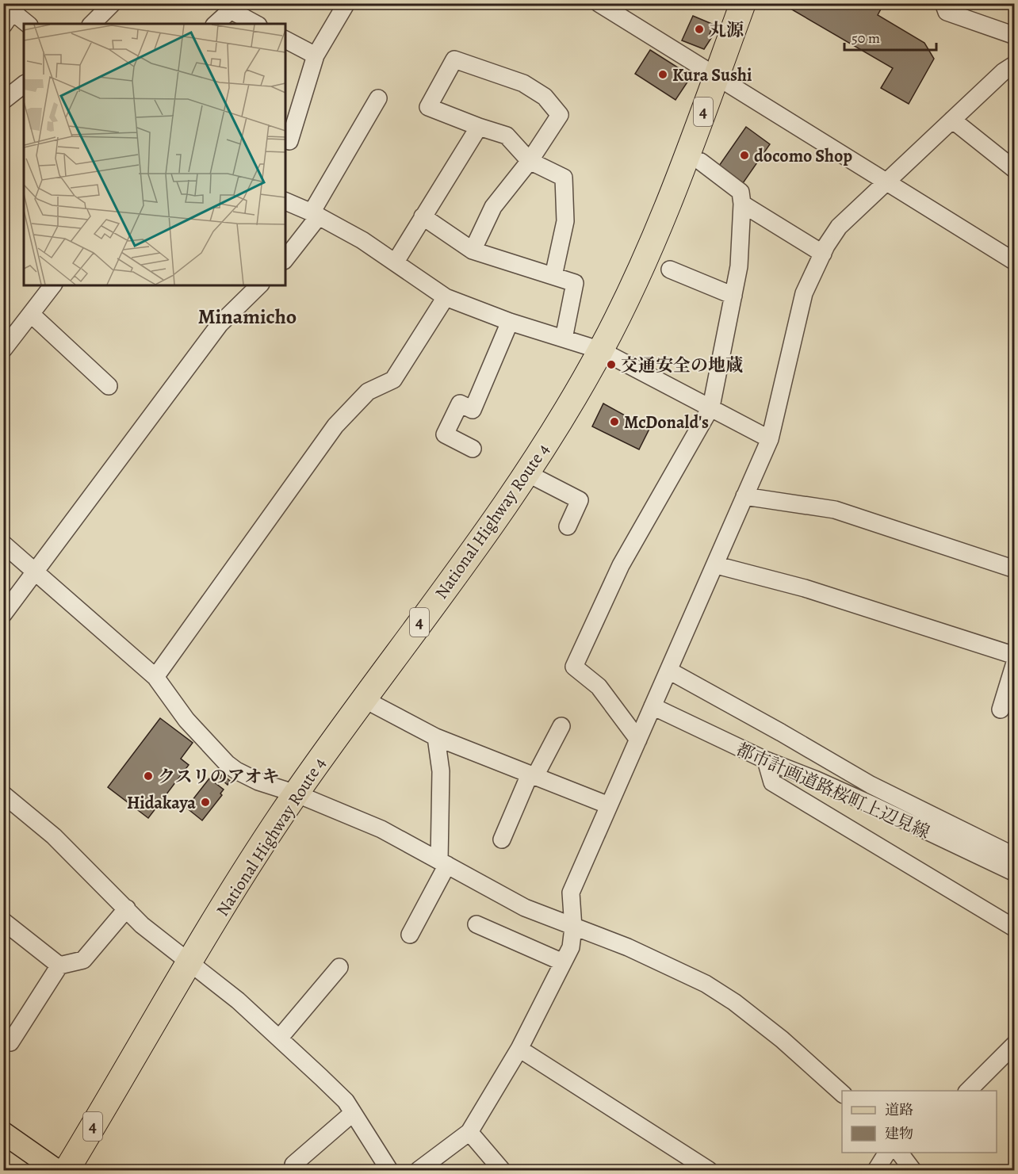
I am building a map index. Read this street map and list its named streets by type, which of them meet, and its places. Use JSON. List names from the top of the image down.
{
  "streets": {
    "highway": ["4", "National Highway Route 4"],
    "street": ["都市計画道路桜町上辺見線"]
  },
  "districts": ["Minamicho"],
  "places": [
    "丸源",
    "Kura Sushi",
    "docomo Shop",
    "交通安全の地蔵",
    "McDonald's",
    "クスリのアオキ",
    "Hidakaya"
  ],
  "legend": ["道路", "建物"],
  "scale_bar": "50 m"
}
